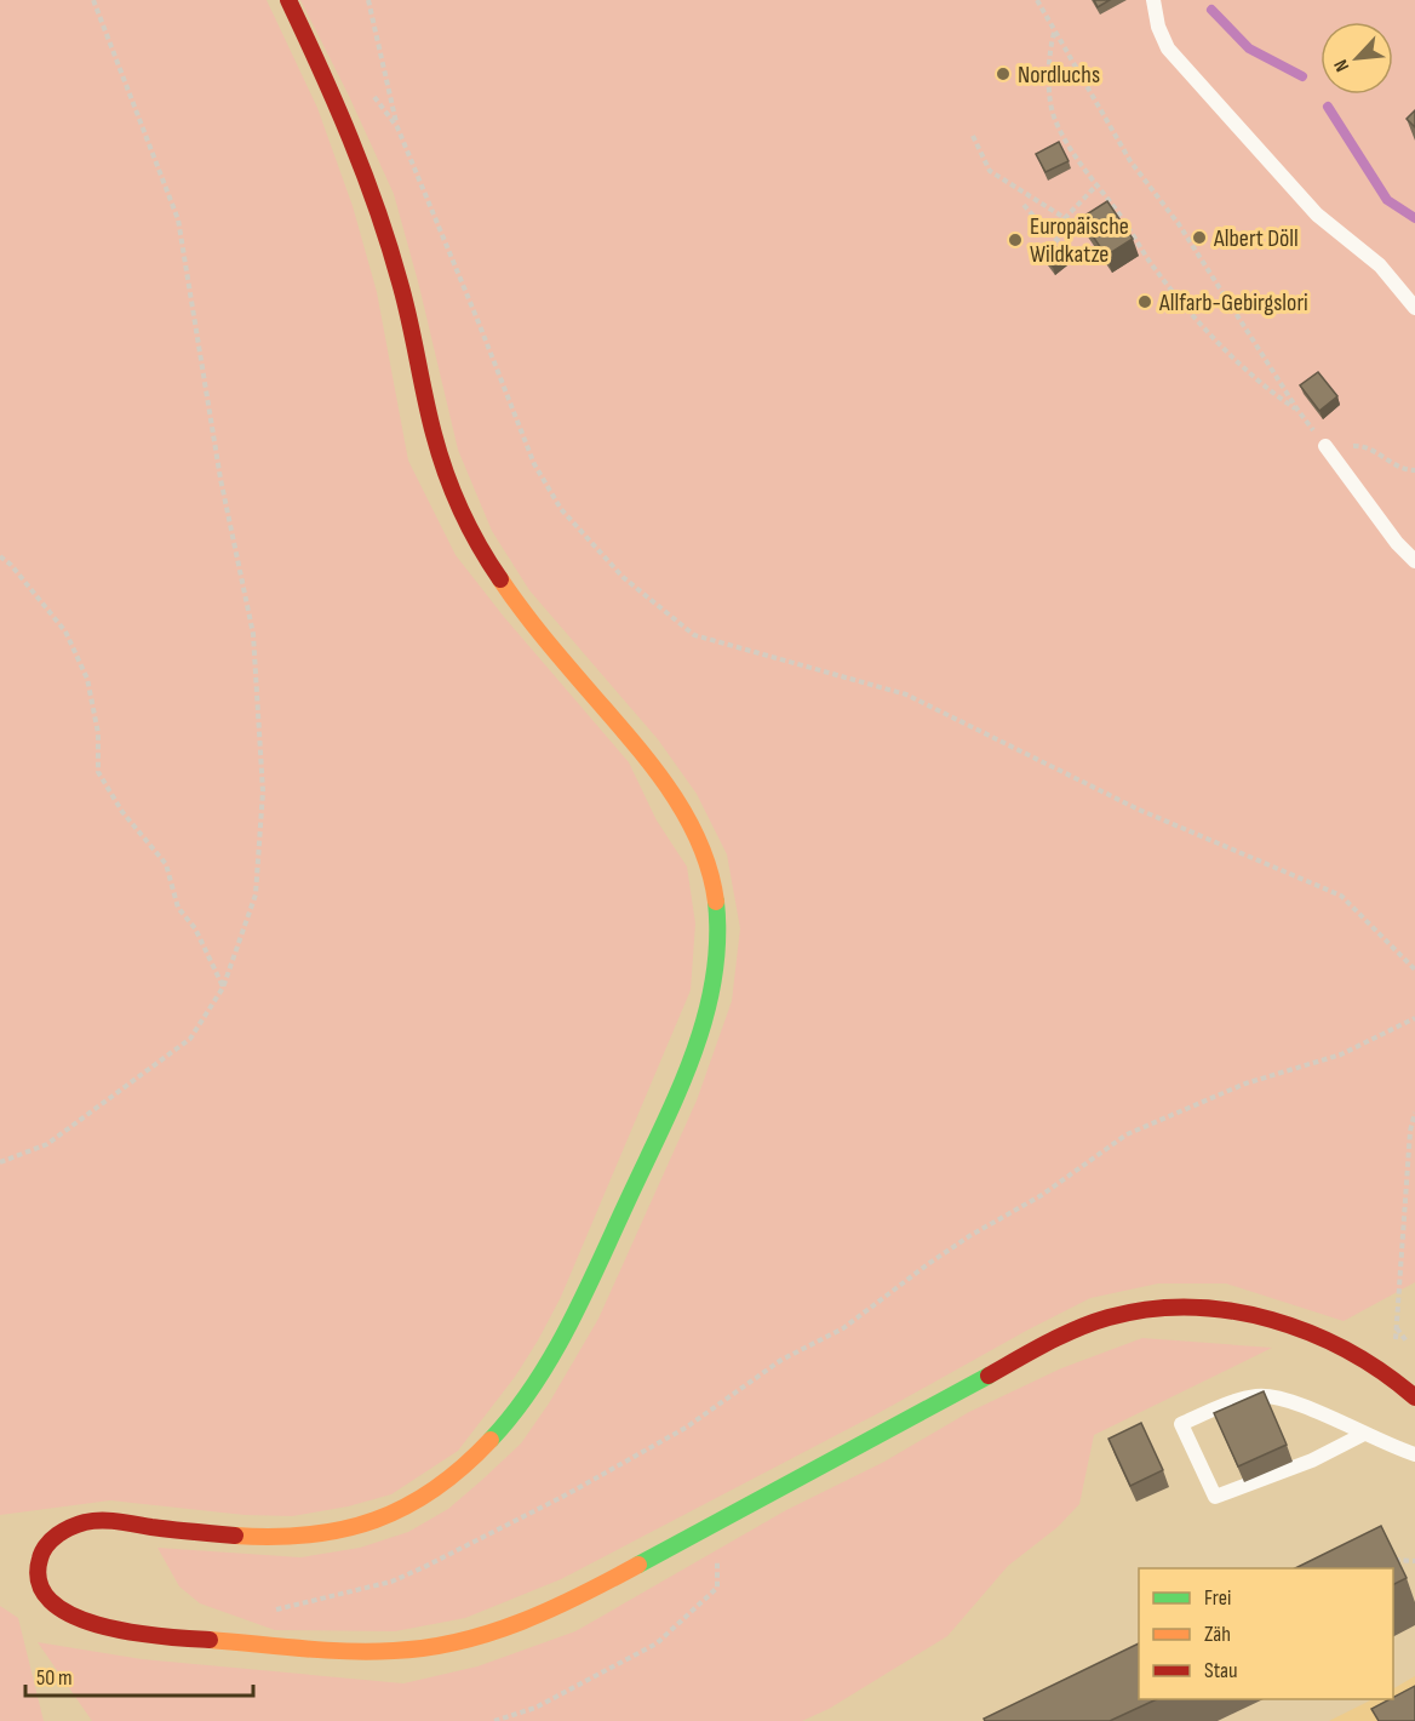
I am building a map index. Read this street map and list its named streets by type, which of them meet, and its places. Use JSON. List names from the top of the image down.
{
  "places": [
    "Nordluchs",
    "Albert Döll",
    "Europäische Wildkatze",
    "Allfarb-Gebirgslori"
  ],
  "legend": ["Frei", "Zäh", "Stau"],
  "scale_bar": "50 m",
  "north": "bottom left"
}
